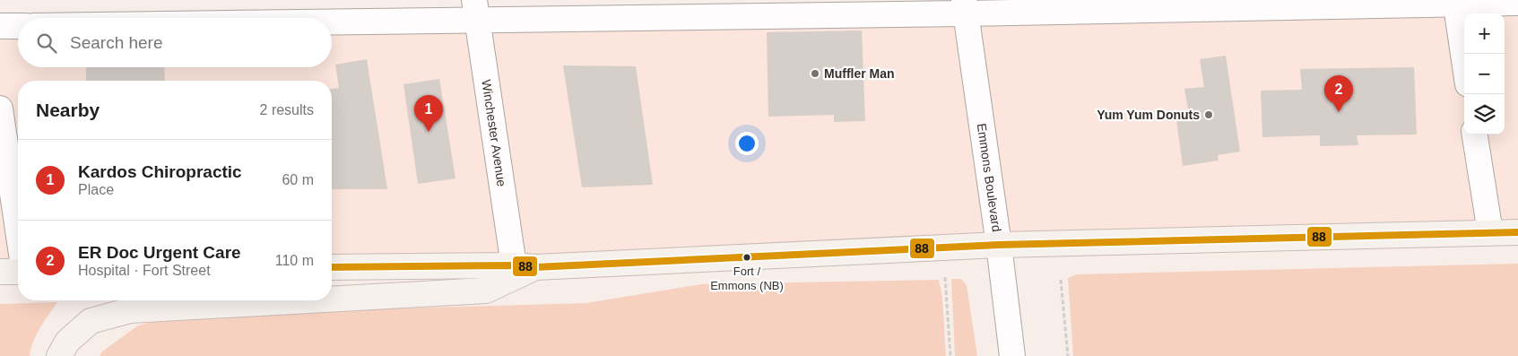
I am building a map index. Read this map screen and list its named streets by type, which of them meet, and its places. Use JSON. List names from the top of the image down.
{
  "streets": {
    "street": ["Winchester Avenue", "Emmons Boulevard"]
  },
  "places": ["Muffler Man", "Yum Yum Donuts", "Fort / Emmons (NB)"],
  "lines": ["transit line 88"],
  "page": {
    "map_buttons": ["+", "−"],
    "search": "Search here",
    "pins": ["2", "1"],
    "heading": ["Nearby", "2 results"],
    "list": [
      {
        "mark": "1",
        "name": "Kardos Chiropractic",
        "note": "Place",
        "value": "60 m"
      },
      {
        "mark": "2",
        "name": "ER Doc Urgent Care",
        "note": "Hospital · Fort Street",
        "value": "110 m"
      }
    ]
  }
}
